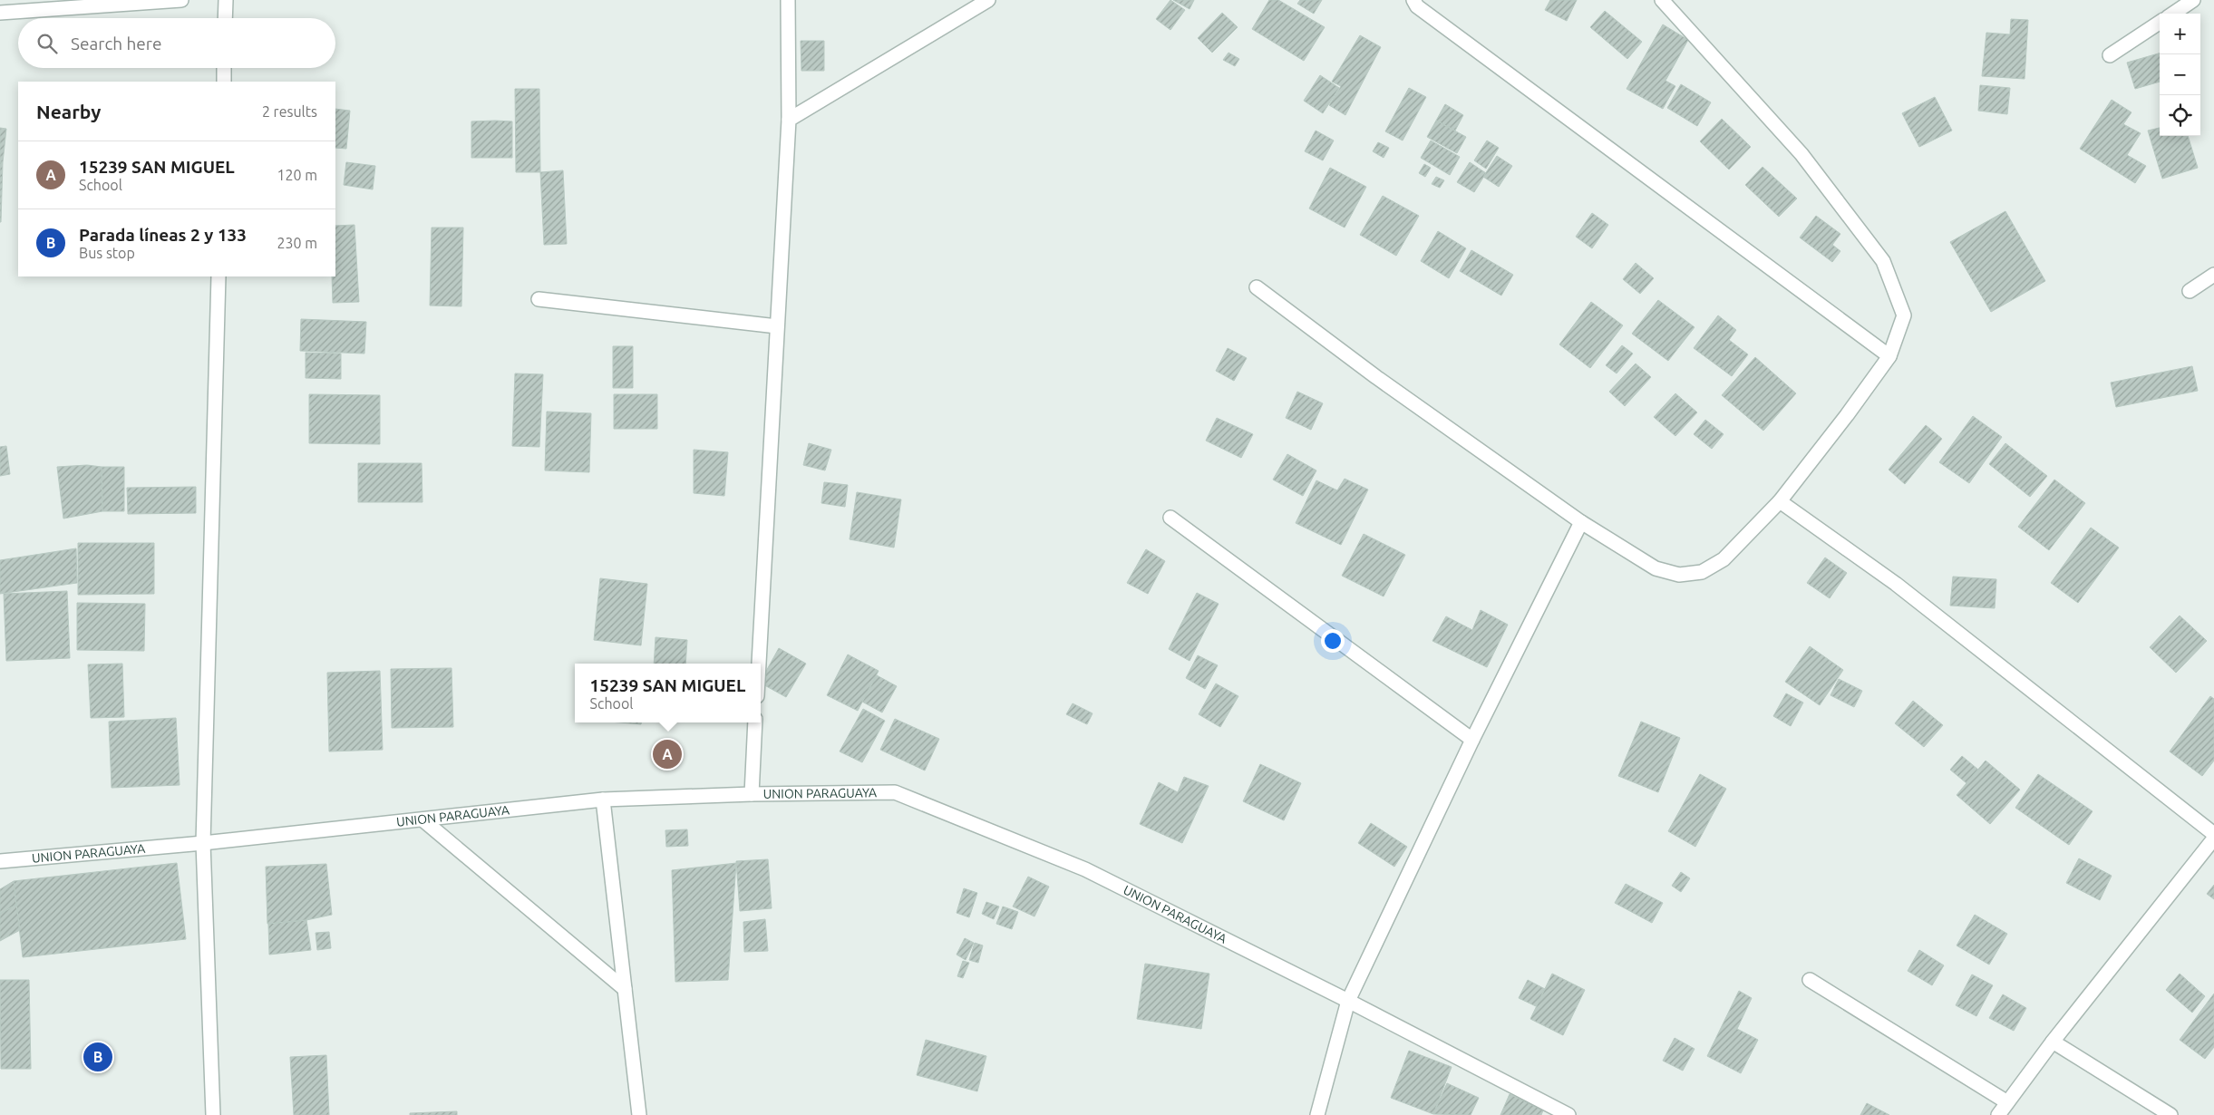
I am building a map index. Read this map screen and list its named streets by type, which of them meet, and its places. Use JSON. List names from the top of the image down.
{
  "streets": {
    "street": ["UNION PARAGUAYA"]
  },
  "page": {
    "map_buttons": ["+", "−"],
    "search": "Search here",
    "heading": ["Nearby", "2 results"],
    "list": [
      {
        "mark": "A",
        "name": "15239 SAN MIGUEL",
        "note": "School",
        "value": "120 m"
      },
      {
        "mark": "B",
        "name": "Parada líneas 2 y 133",
        "note": "Bus stop",
        "value": "230 m"
      }
    ],
    "popup": ["15239 SAN MIGUEL", "School"],
    "pins": ["A", "B"]
  }
}
